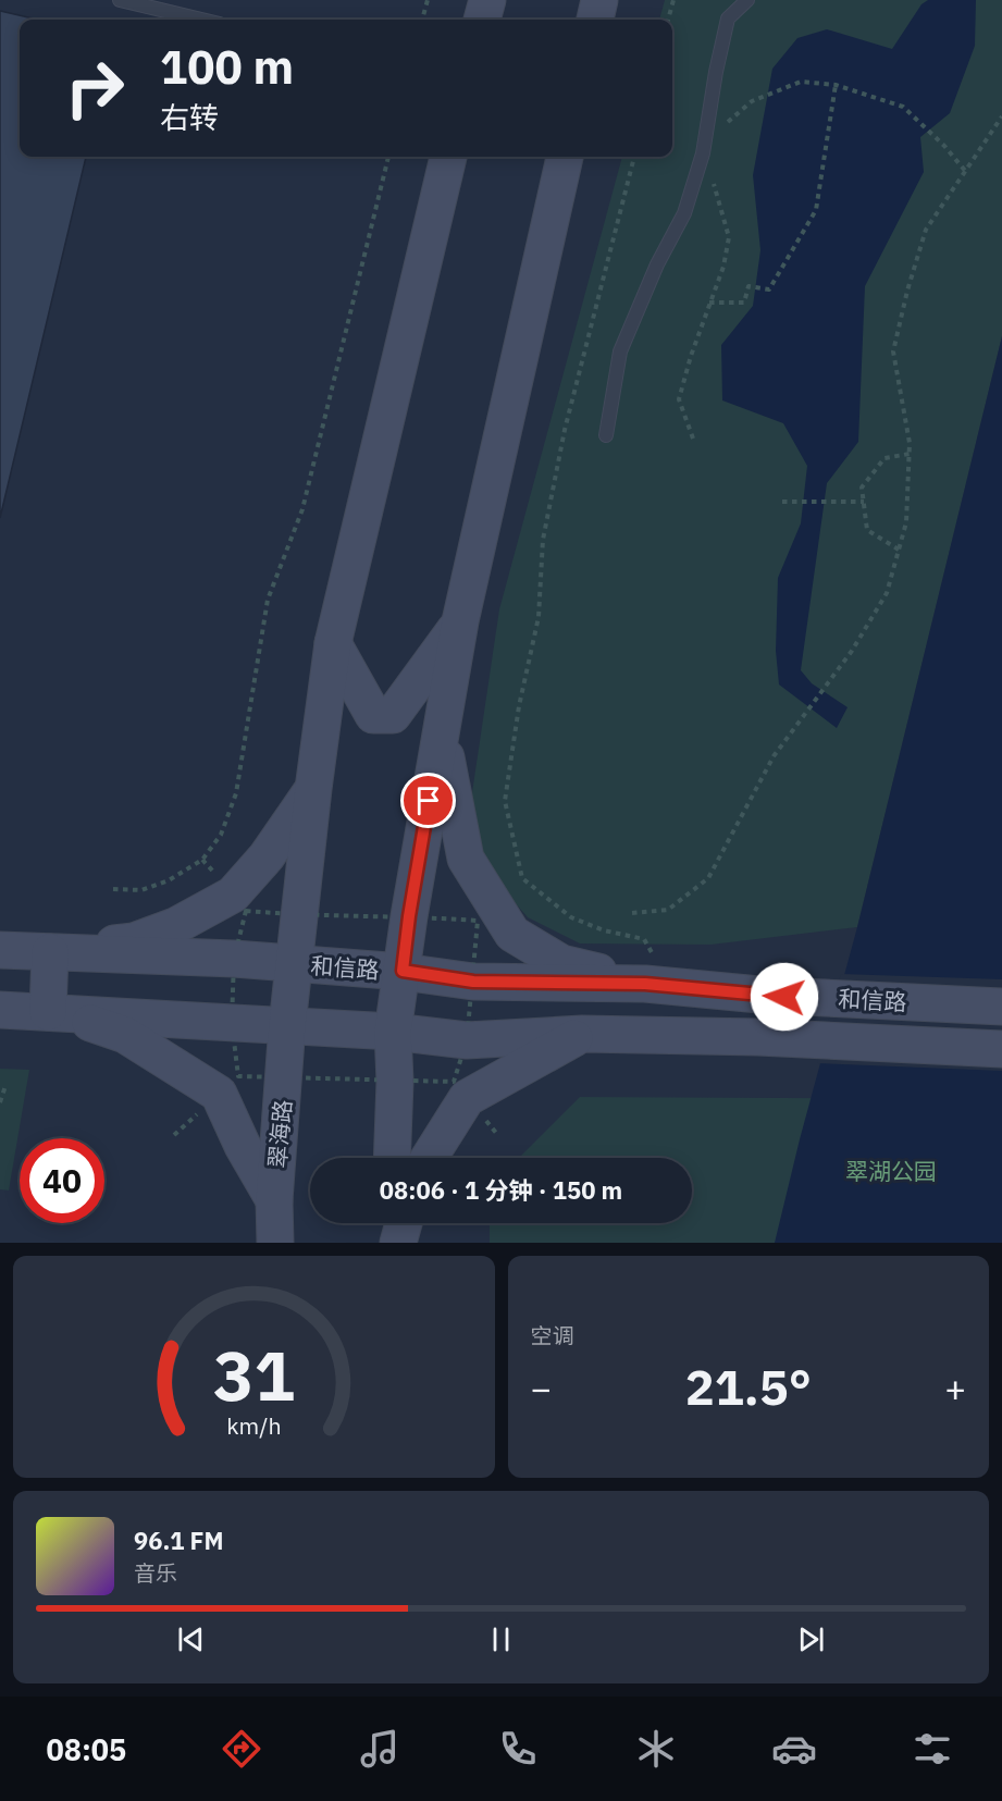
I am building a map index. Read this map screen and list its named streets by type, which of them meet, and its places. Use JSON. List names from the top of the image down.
{
  "streets": {
    "street": ["和信路", "翠海路"]
  },
  "crossings": [
    ["和信路", "翠海路"]
  ],
  "parks": ["翠湖公园"],
  "page": {
    "turn": ["100 m", "右转"],
    "limit": "40",
    "trip": "08:06 · 1 分钟 · 150 m",
    "tile": "空调",
    "heat": ["−", "21.5°", "+"],
    "song": ["96.1 FM", "音乐"],
    "tabs": "08:05",
    "gauge": ["31", "km/h"]
  }
}
